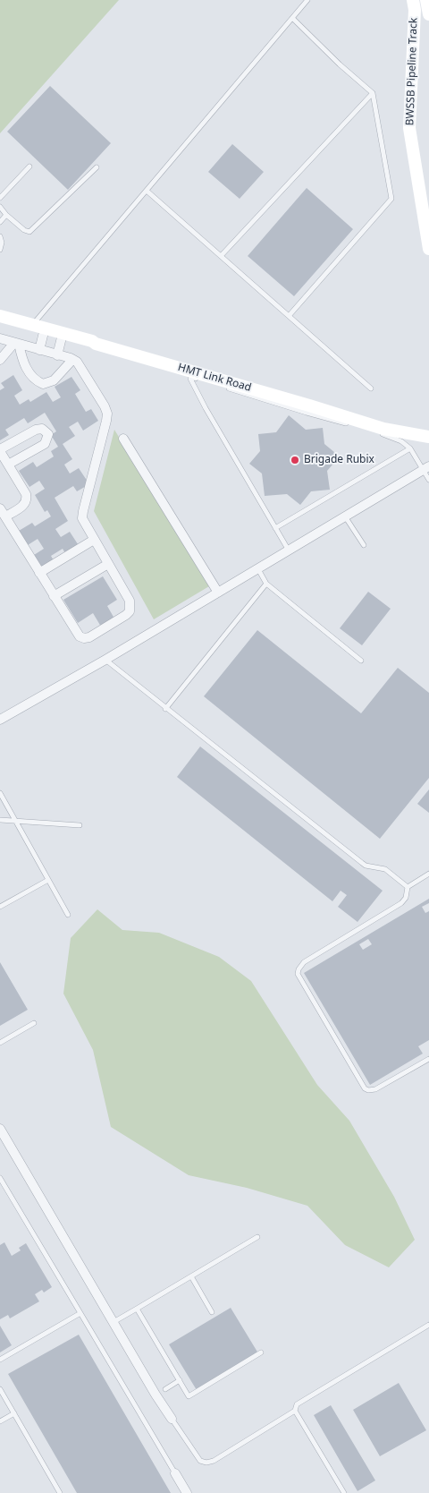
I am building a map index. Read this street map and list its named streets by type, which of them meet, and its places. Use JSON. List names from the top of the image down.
{
  "streets": {
    "street": ["BWSSB Pipeline Track", "HMT Link Road"]
  },
  "places": ["Brigade Rubix"]
}
